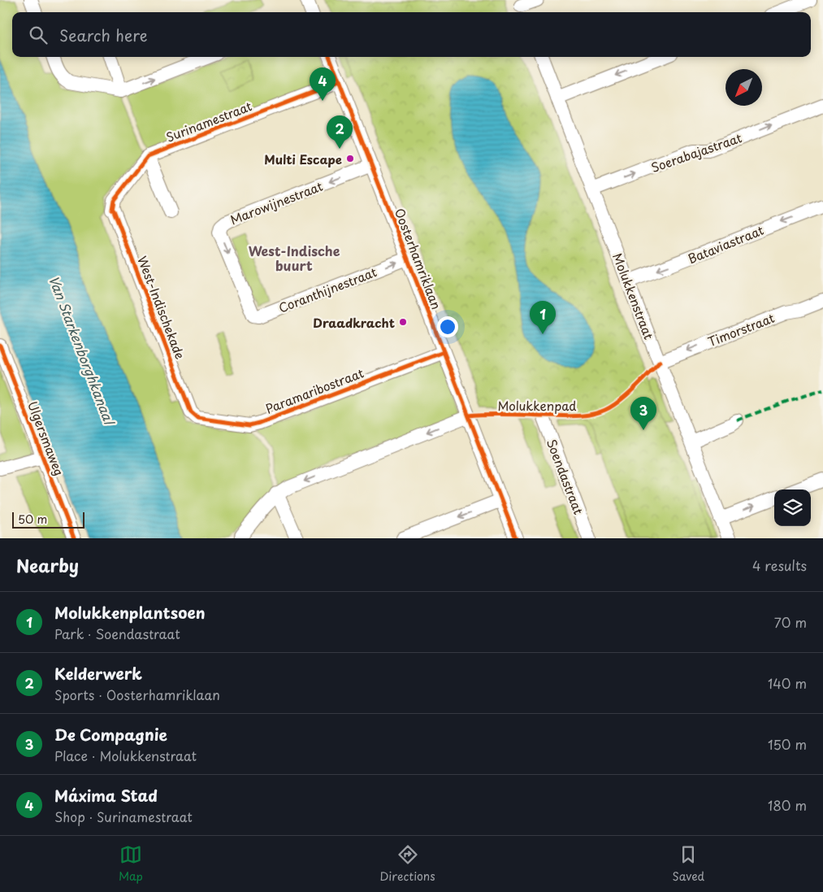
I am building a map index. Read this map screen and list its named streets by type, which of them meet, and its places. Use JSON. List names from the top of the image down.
{
  "streets": {
    "street": [
      "Surinamestraat",
      "Soerabajastraat",
      "Marowijnestraat",
      "Bataviastraat",
      "Oosterhamriklaan",
      "Coranthijnestraat",
      "Molukkenstraat",
      "West-Indischekade",
      "Timorstraat",
      "Paramaribostraat",
      "Ulgersmaweg",
      "Soendastraat"
    ],
    "cycle path": ["Molukkenpad"]
  },
  "crossings": [
    ["Surinamestraat", "Oosterhamriklaan"],
    ["Surinamestraat", "West-Indischekade"],
    ["Soerabajastraat", "Molukkenstraat"],
    ["Marowijnestraat", "Oosterhamriklaan"],
    ["Marowijnestraat", "Coranthijnestraat"],
    ["Bataviastraat", "Molukkenstraat"],
    ["Oosterhamriklaan", "Coranthijnestraat"],
    ["Oosterhamriklaan", "Paramaribostraat"],
    ["Molukkenstraat", "Timorstraat"],
    ["West-Indischekade", "Paramaribostraat"]
  ],
  "one_way": ["Bataviastraat", "Coranthijnestraat", "Timorstraat"],
  "districts": ["West-Indische buurt"],
  "water": ["Van Starkenborghkanaal"],
  "places": ["Multi Escape", "Draadkracht"],
  "scale_bar": "50 m",
  "north": "bottom left",
  "page": {
    "search": "Search here",
    "pins": [
      "4",
      "2",
      "1",
      "3"
    ],
    "scale": "50 m",
    "heading": ["Nearby", "4 results"],
    "list": [
      {
        "mark": "1",
        "name": "Molukkenplantsoen",
        "note": "Park · Soendastraat",
        "value": "70 m"
      },
      {
        "mark": "2",
        "name": "Kelderwerk",
        "note": "Sports · Oosterhamriklaan",
        "value": "140 m"
      },
      {
        "mark": "3",
        "name": "De Compagnie",
        "note": "Place · Molukkenstraat",
        "value": "150 m"
      },
      {
        "mark": "4",
        "name": "Máxima Stad",
        "note": "Shop · Surinamestraat",
        "value": "180 m"
      }
    ],
    "nav": ["Map", "Directions", "Saved"]
  }
}
